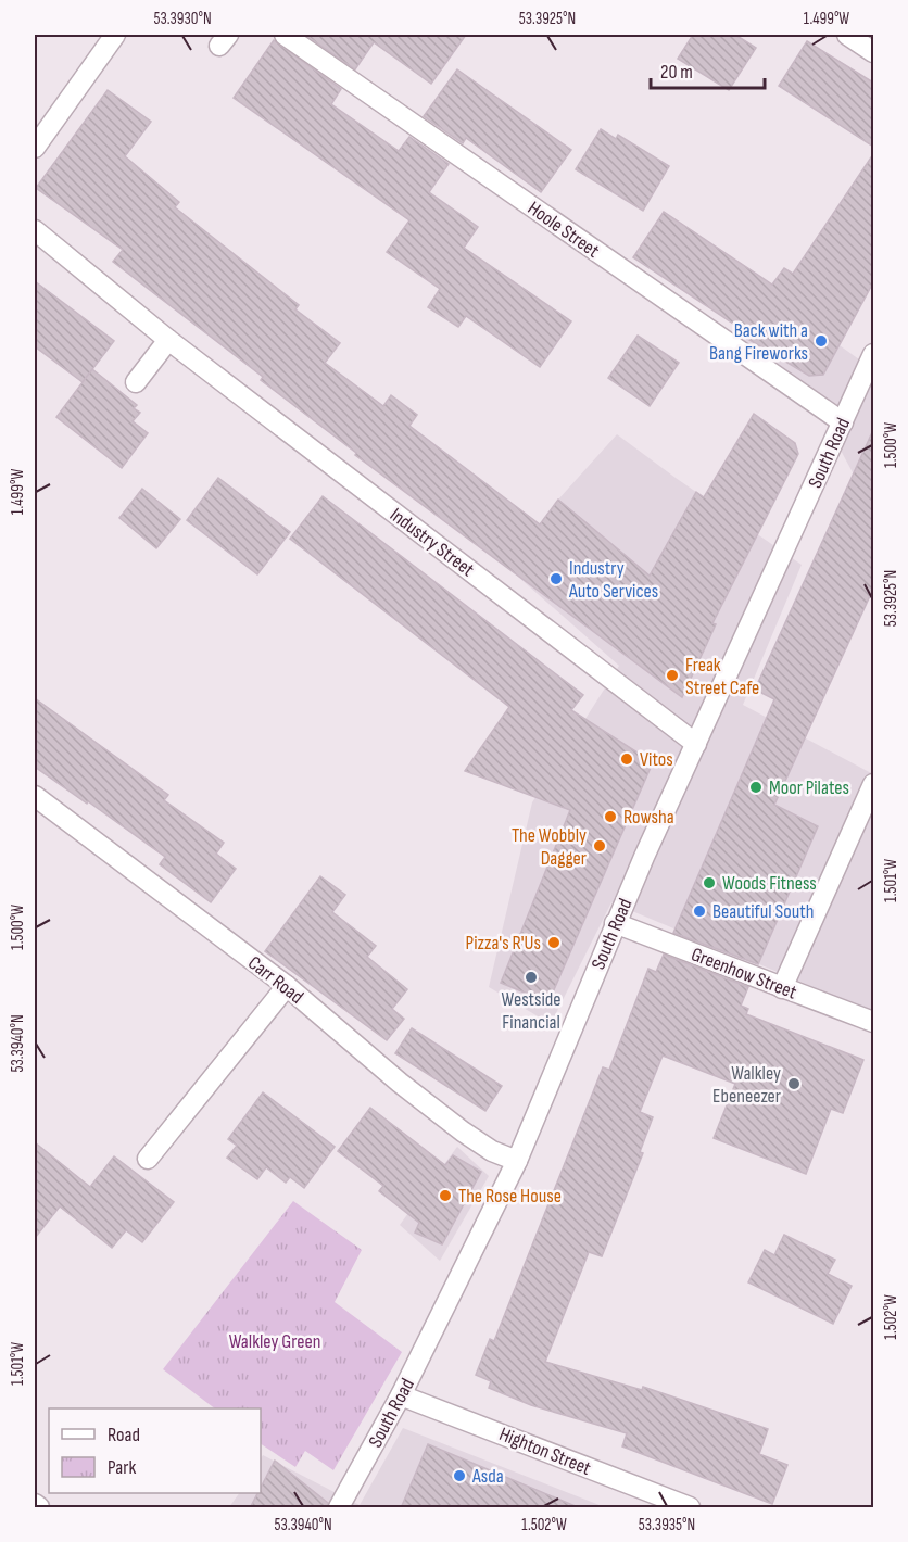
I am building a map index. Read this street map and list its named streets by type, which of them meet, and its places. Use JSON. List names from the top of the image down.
{
  "streets": {
    "street": [
      "Hoole Street",
      "South Road",
      "Industry Street",
      "Greenhow Street",
      "Carr Road",
      "Highton Street"
    ]
  },
  "crossings": [
    ["Hoole Street", "South Road"],
    ["South Road", "Industry Street"],
    ["South Road", "Greenhow Street"],
    ["South Road", "Carr Road"],
    ["South Road", "Highton Street"]
  ],
  "parks": ["Walkley Green"],
  "places": [
    "Back with a Bang Fireworks",
    "Industry Auto Services",
    "Freak Street Cafe",
    "Vitos",
    "Moor Pilates",
    "Rowsha",
    "The Wobbly Dagger",
    "Woods Fitness",
    "Beautiful South",
    "Pizza's R'Us",
    "Westside Financial",
    "Walkley Ebeneezer",
    "The Rose House",
    "Asda"
  ],
  "legend": ["Road", "Park"],
  "scale_bar": "20 m",
  "coordinates": [
    "53.3930°N",
    "53.3925°N",
    "1.499°W",
    "1.500°W",
    "1.501°W",
    "53.3940°N",
    "1.502°W",
    "53.3935°N"
  ]
}
